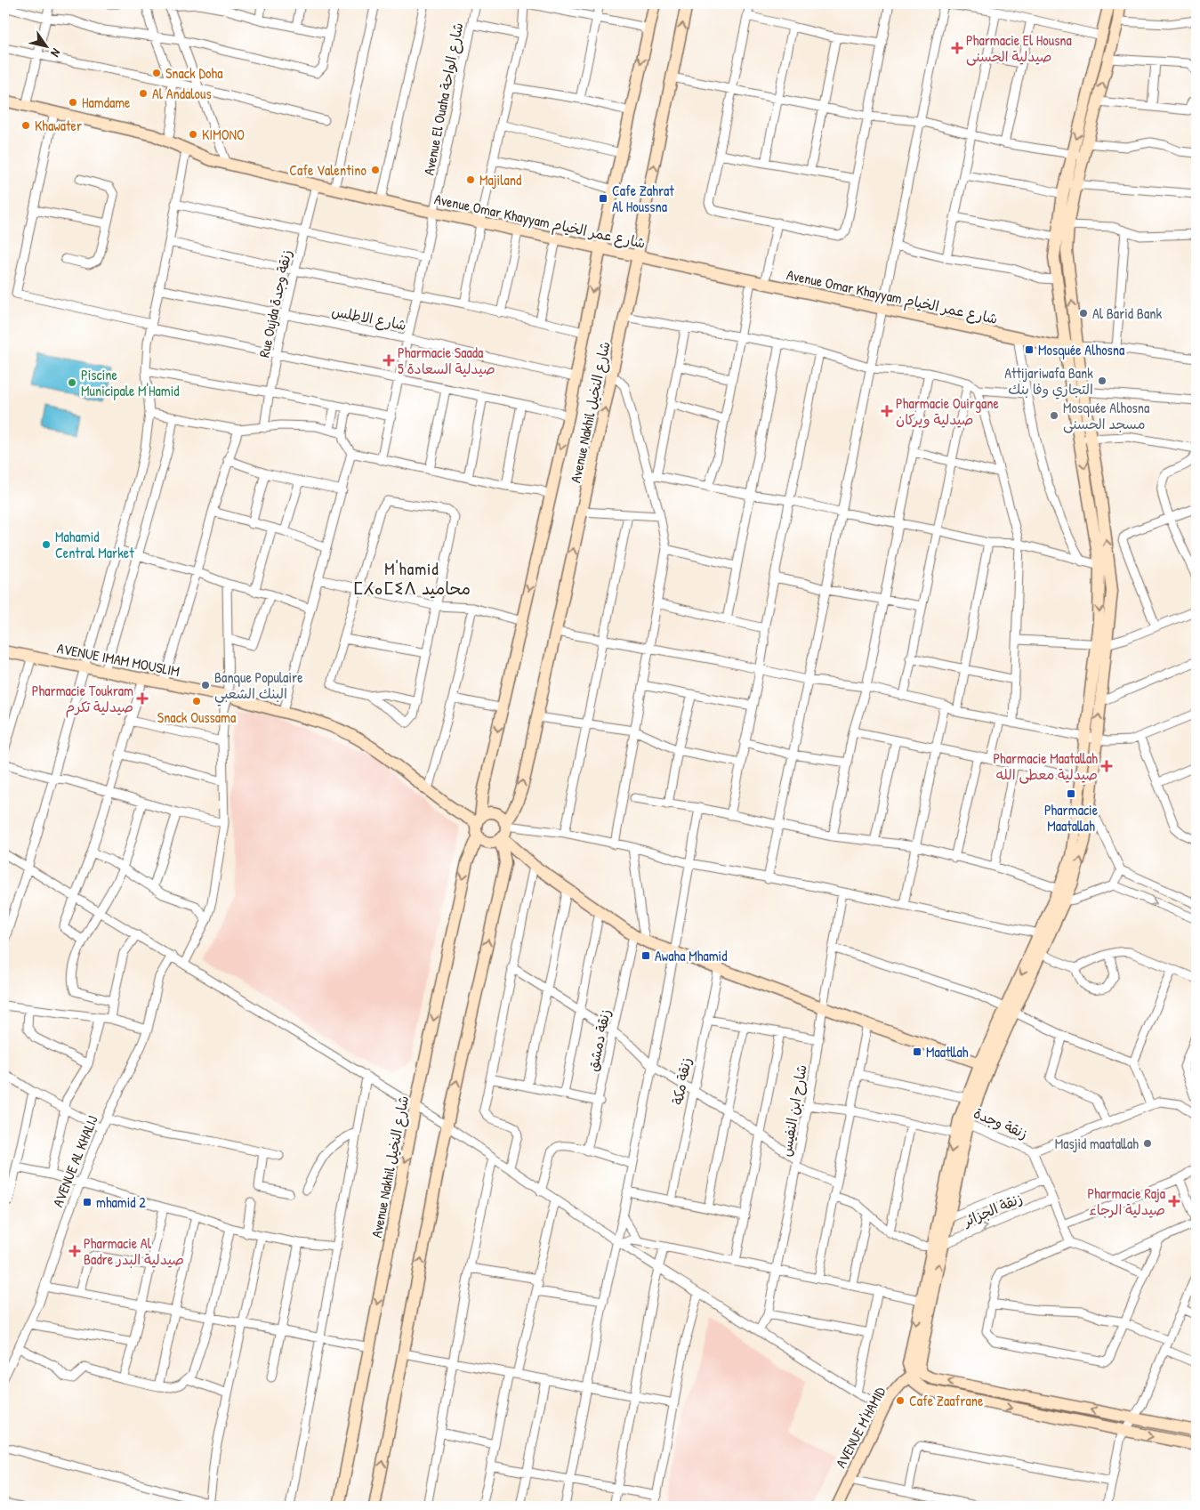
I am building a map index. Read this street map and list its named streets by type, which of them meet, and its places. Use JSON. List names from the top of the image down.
{
  "streets": {
    "street": [
      "Avenue El Ouaha شارع الواحة",
      "Avenue Omar Khayyam شارع عمر الخيام",
      "Rue Oujda زنقة وجدة",
      "شارع الاطلس",
      "Avenue Nakhil شارع النخيل",
      "AVENUE IMAM MOUSLIM",
      "زنقة دمشق",
      "زنقة مكة",
      "شارح ابن النفيس",
      "زنقة وجدة",
      "AVENUE AL KHALIJ",
      "زنقة الجزائر",
      "AVENUE M'HAMID"
    ]
  },
  "crossings": [
    ["Avenue El Ouaha شارع الواحة", "Avenue Omar Khayyam شارع عمر الخيام"],
    ["Avenue El Ouaha شارع الواحة", "شارع الاطلس"],
    ["Avenue Omar Khayyam شارع عمر الخيام", "Rue Oujda زنقة وجدة"],
    ["Avenue Omar Khayyam شارع عمر الخيام", "Avenue Nakhil شارع النخيل"],
    ["Rue Oujda زنقة وجدة", "شارع الاطلس"],
    ["شارع الاطلس", "Avenue Nakhil شارع النخيل"],
    ["Avenue Nakhil شارع النخيل", "AVENUE IMAM MOUSLIM"]
  ],
  "districts": ["M'hamid ⵎⵃⴰⵎⵉⴷ محاميد"],
  "places": {
    "health": [
      "Pharmacie El Housna صيدلية الحسنى",
      "Pharmacie Saada 5 صيدلية السعادة",
      "Pharmacie Ouirgane صيدلية ويركان",
      "Pharmacie Toukram صيدلية تكرم",
      "Pharmacie Maatallah صيدلية معطى الله",
      "Pharmacie Raja صيدلية الرجاء",
      "Pharmacie Al Badre صيدلية البدر"
    ],
    "other": [
      "Snack Doha",
      "Al Andalous",
      "Hamdame",
      "Khawater",
      "KIMONO",
      "Cafe Valentino",
      "Majiland",
      "Al Barid Bank",
      "Attijariwafa Bank التجاري وفا بنك",
      "Piscine Municipale M'Hamid",
      "Mosquée Alhosna مسجد الحسنى",
      "Mahamid Central Market",
      "Banque Populaire البنك الشعبي",
      "Snack Oussama",
      "Masjid maatallah",
      "Cafe Zaafrane"
    ],
    "transit": [
      "Cafe Zahrat Al Houssna",
      "Mosquée Alhosna",
      "Pharmacie Maatallah",
      "Awaha Mhamid",
      "Maatllah",
      "mhamid 2"
    ]
  },
  "north": "bottom right"
}
